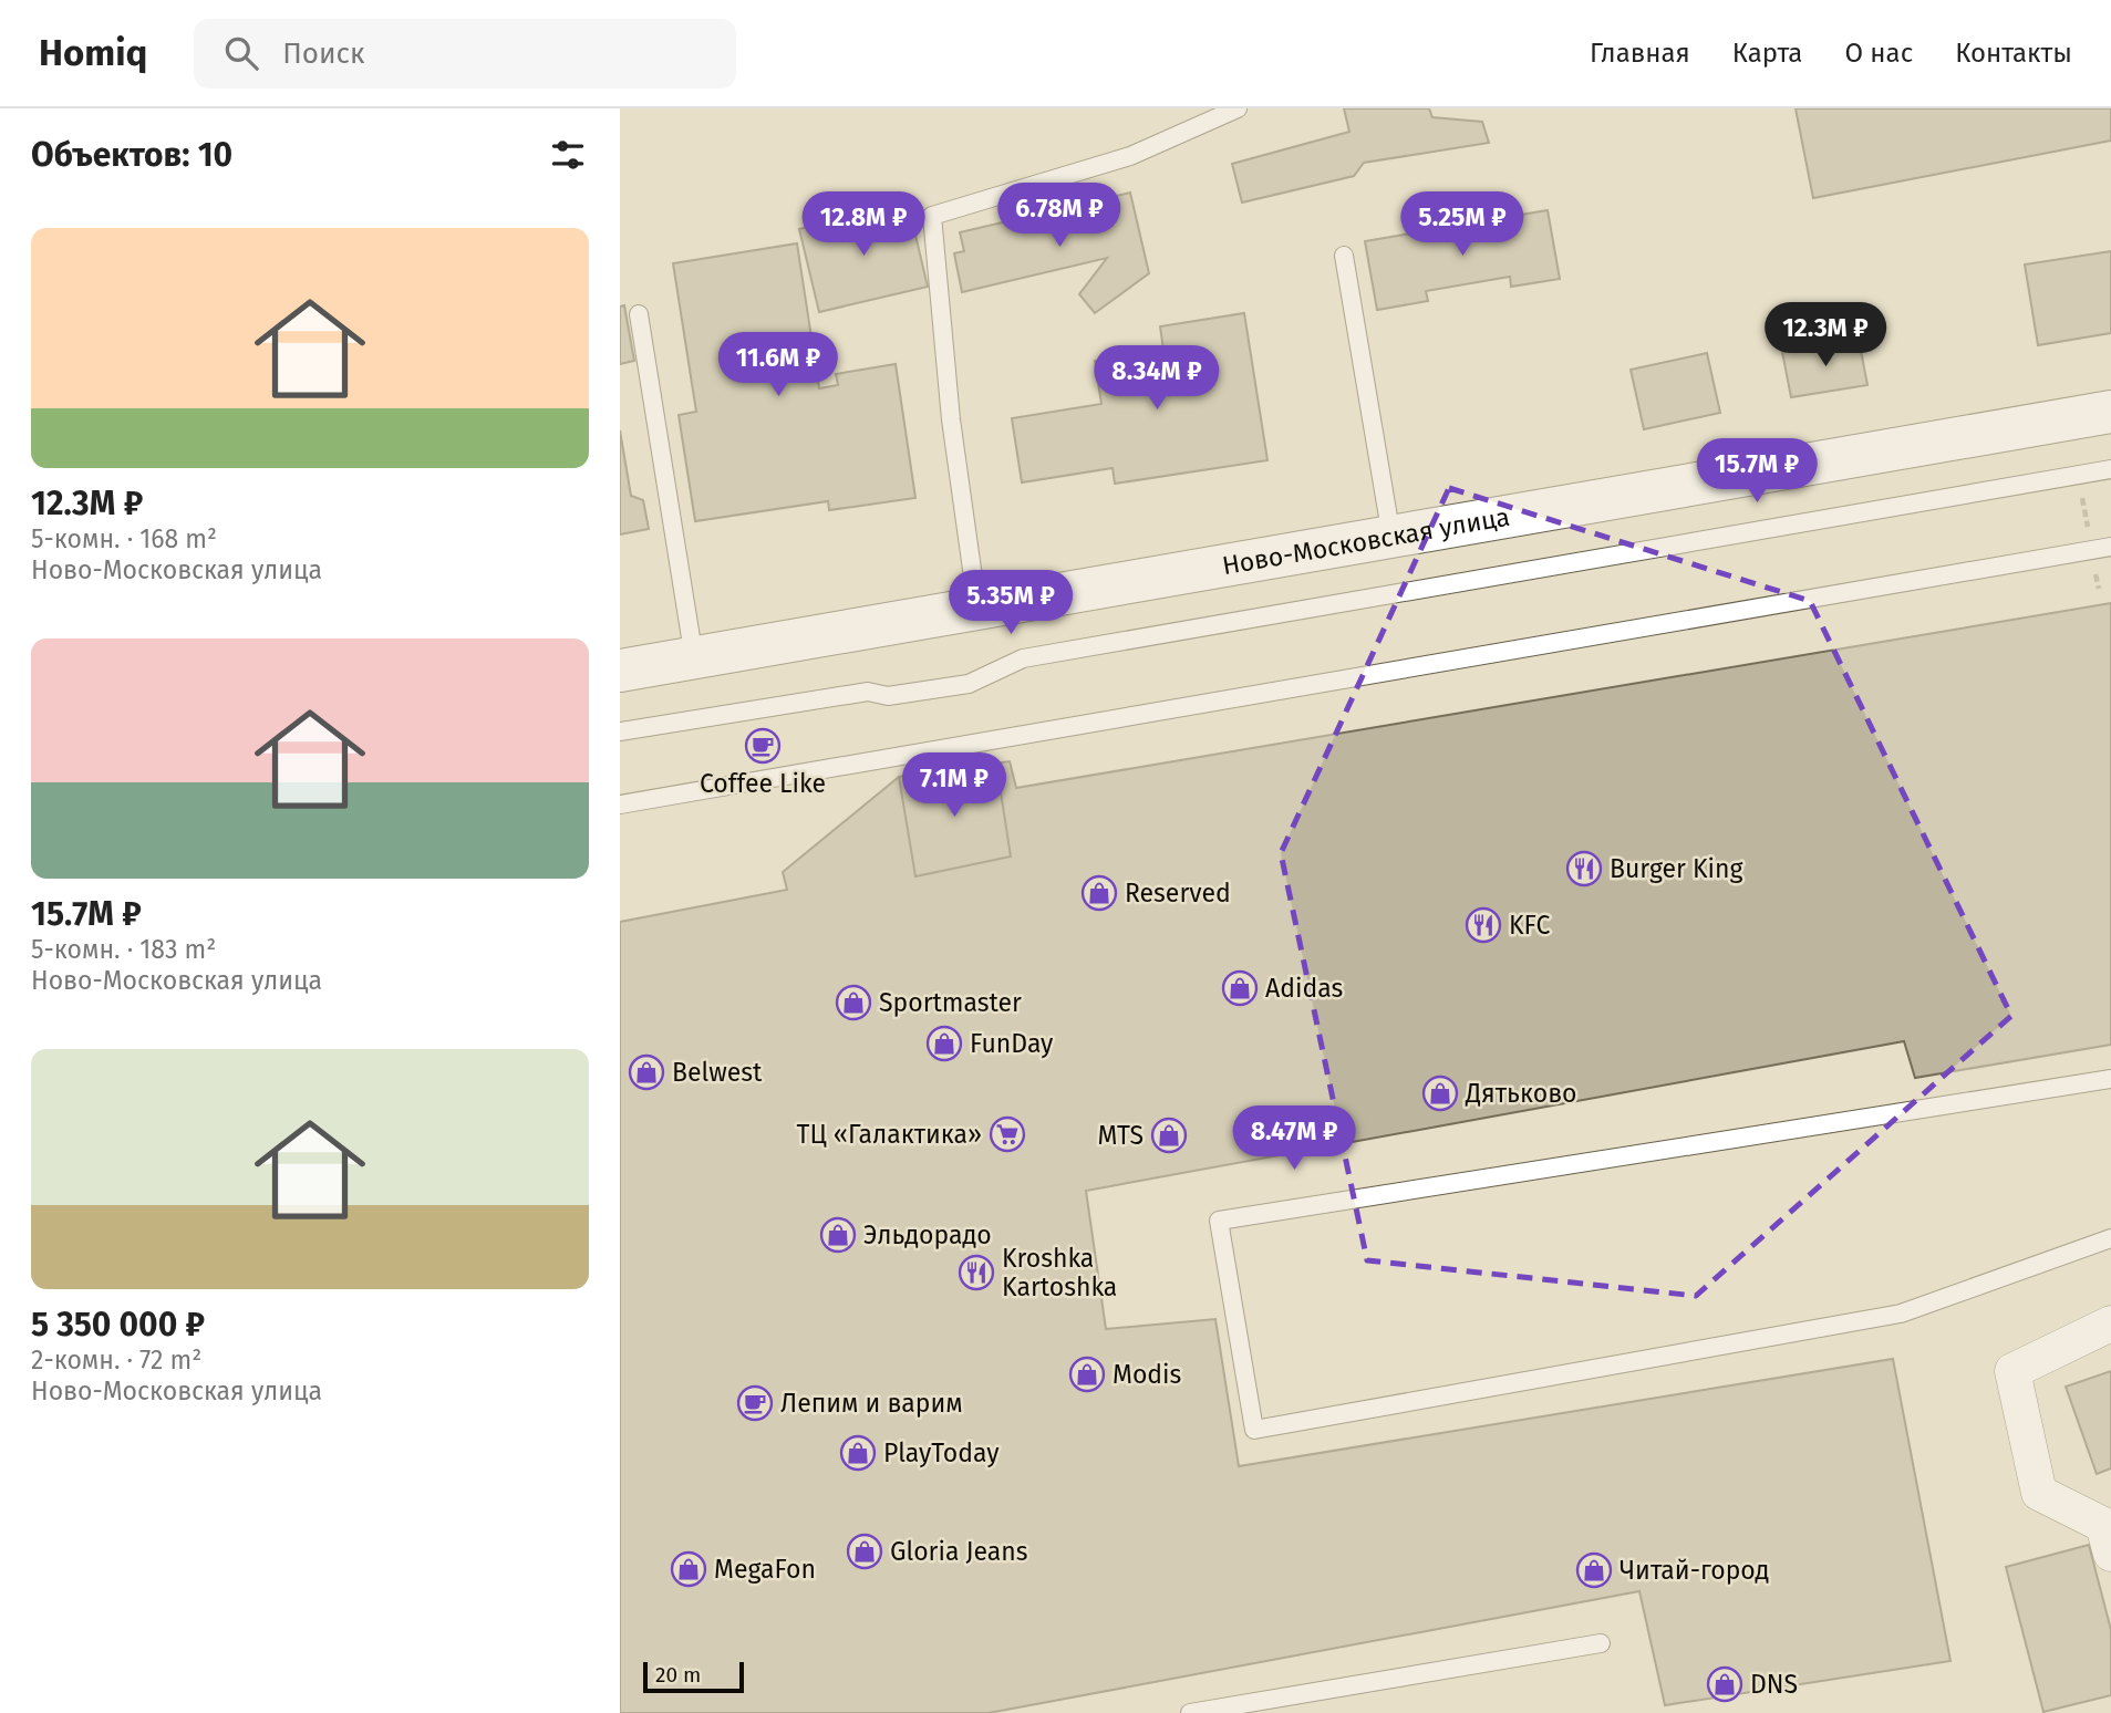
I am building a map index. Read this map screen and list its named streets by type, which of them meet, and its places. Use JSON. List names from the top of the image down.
{
  "streets": {
    "street": ["Ново-Московская улица"]
  },
  "places": {
    "cafe": ["Coffee Like", "Лепим и варим"],
    "restaurant": ["Burger King", "KFC", "Kroshka Kartoshka"],
    "shop": [
      "Reserved",
      "Adidas",
      "Sportmaster",
      "FunDay",
      "Belwest",
      "Дятьково",
      "MTS",
      "Эльдорадо",
      "Modis",
      "PlayToday",
      "Gloria Jeans",
      "MegaFon",
      "Читай-город",
      "DNS"
    ],
    "supermarket": ["ТЦ «Галактика»"]
  },
  "scale_bar": "20 m",
  "page": {
    "header": "Homiq",
    "search": "Поиск",
    "nav": [
      "Главная",
      "Карта",
      "О нас",
      "Контакты"
    ],
    "heading": "Объектов: 10",
    "price": [
      "6.78M ₽",
      "12.8M ₽",
      "5.25M ₽",
      "12.3M ₽",
      "11.6M ₽",
      "8.34M ₽",
      "15.7M ₽",
      "5.35M ₽",
      "7.1M ₽",
      "8.47M ₽"
    ],
    "list": [
      {
        "name": "12.3M ₽",
        "note": "5-комн. · 168 m² · Ново-Московская улица"
      },
      {
        "name": "15.7M ₽",
        "note": "5-комн. · 183 m² · Ново-Московская улица"
      },
      {
        "name": "5 350 000 ₽",
        "note": "2-комн. · 72 m² · Ново-Московская улица"
      }
    ],
    "scale": "20 m"
  }
}
